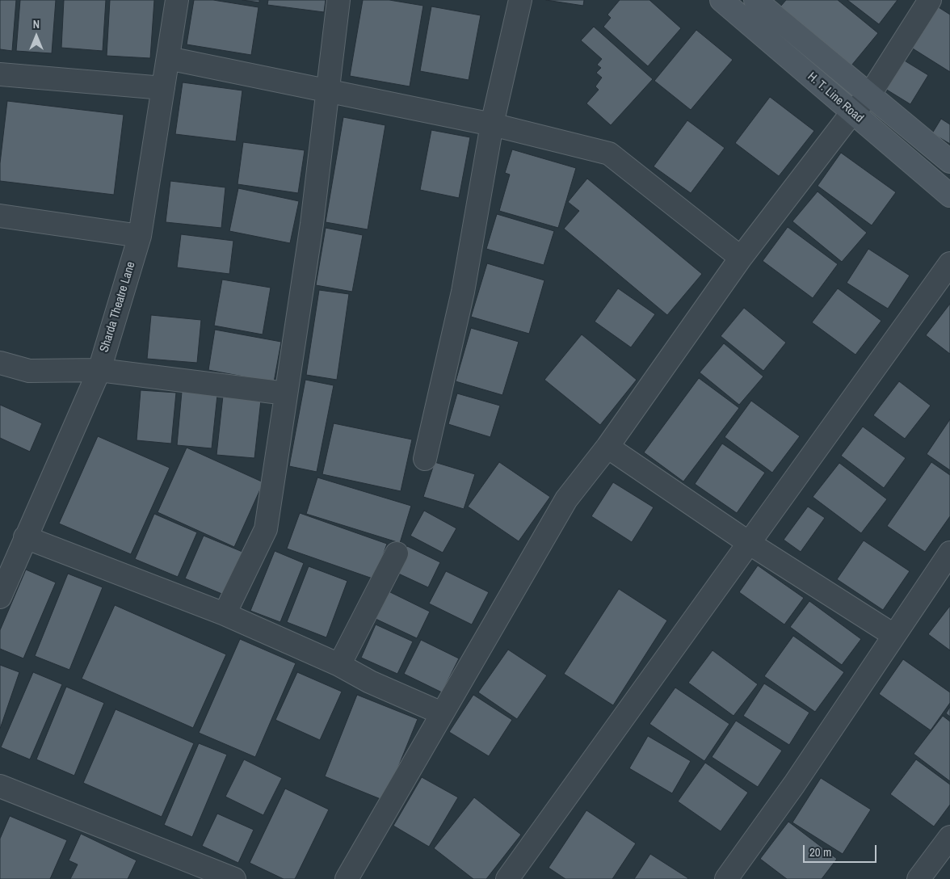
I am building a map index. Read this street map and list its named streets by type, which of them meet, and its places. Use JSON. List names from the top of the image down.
{
  "streets": {
    "street": ["H. T. Line Road", "Sharda Theatre Lane"]
  },
  "scale_bar": "20 m",
  "north": "top"
}
